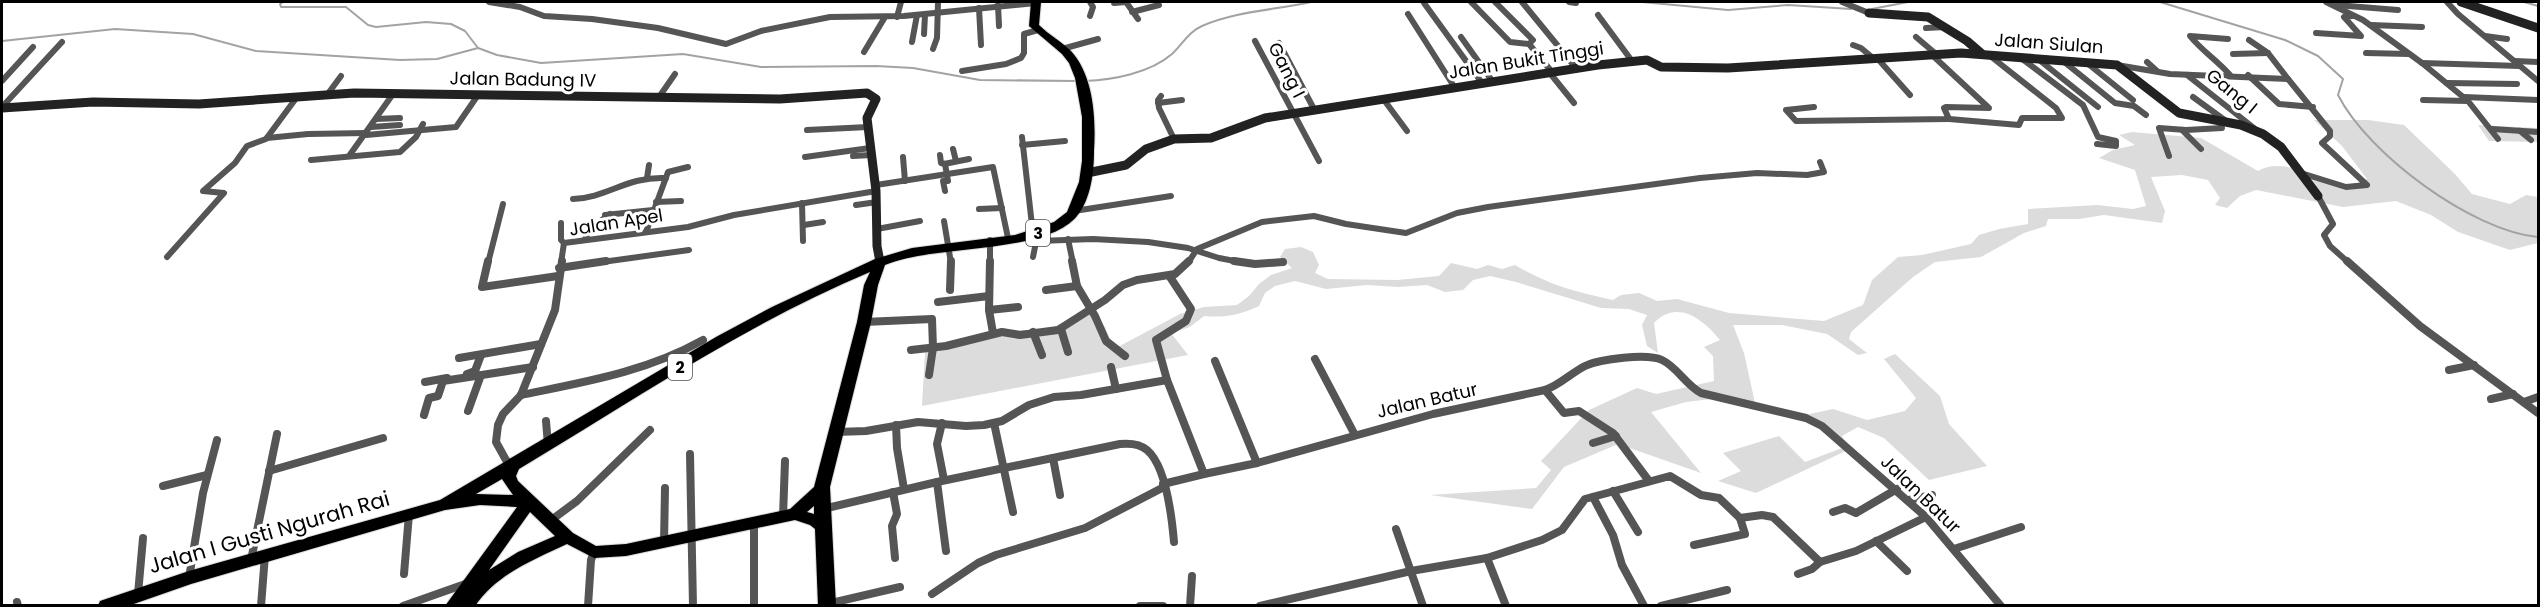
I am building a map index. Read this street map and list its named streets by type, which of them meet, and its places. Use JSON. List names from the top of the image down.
{
  "streets": {
    "highway": ["3", "2", "Jalan I Gusti Ngurah Rai"],
    "street": [
      "Jalan Siulan",
      "Jalan Bukit Tinggi",
      "Gang I",
      "Jalan Badung IV",
      "Jalan Apel",
      "Jalan Batur"
    ]
  },
  "crossings": [
    ["Jalan Siulan", "Jalan Bukit Tinggi"],
    ["Jalan Siulan", "Gang I"],
    ["Jalan Bukit Tinggi", "Gang I"],
    ["Jalan Bukit Tinggi", "3"],
    ["Jalan Badung IV", "Jalan Apel"],
    ["Jalan Badung IV", "3"],
    ["Jalan Apel", "2"],
    ["3", "2"],
    ["2", "Jalan I Gusti Ngurah Rai"]
  ]
}
